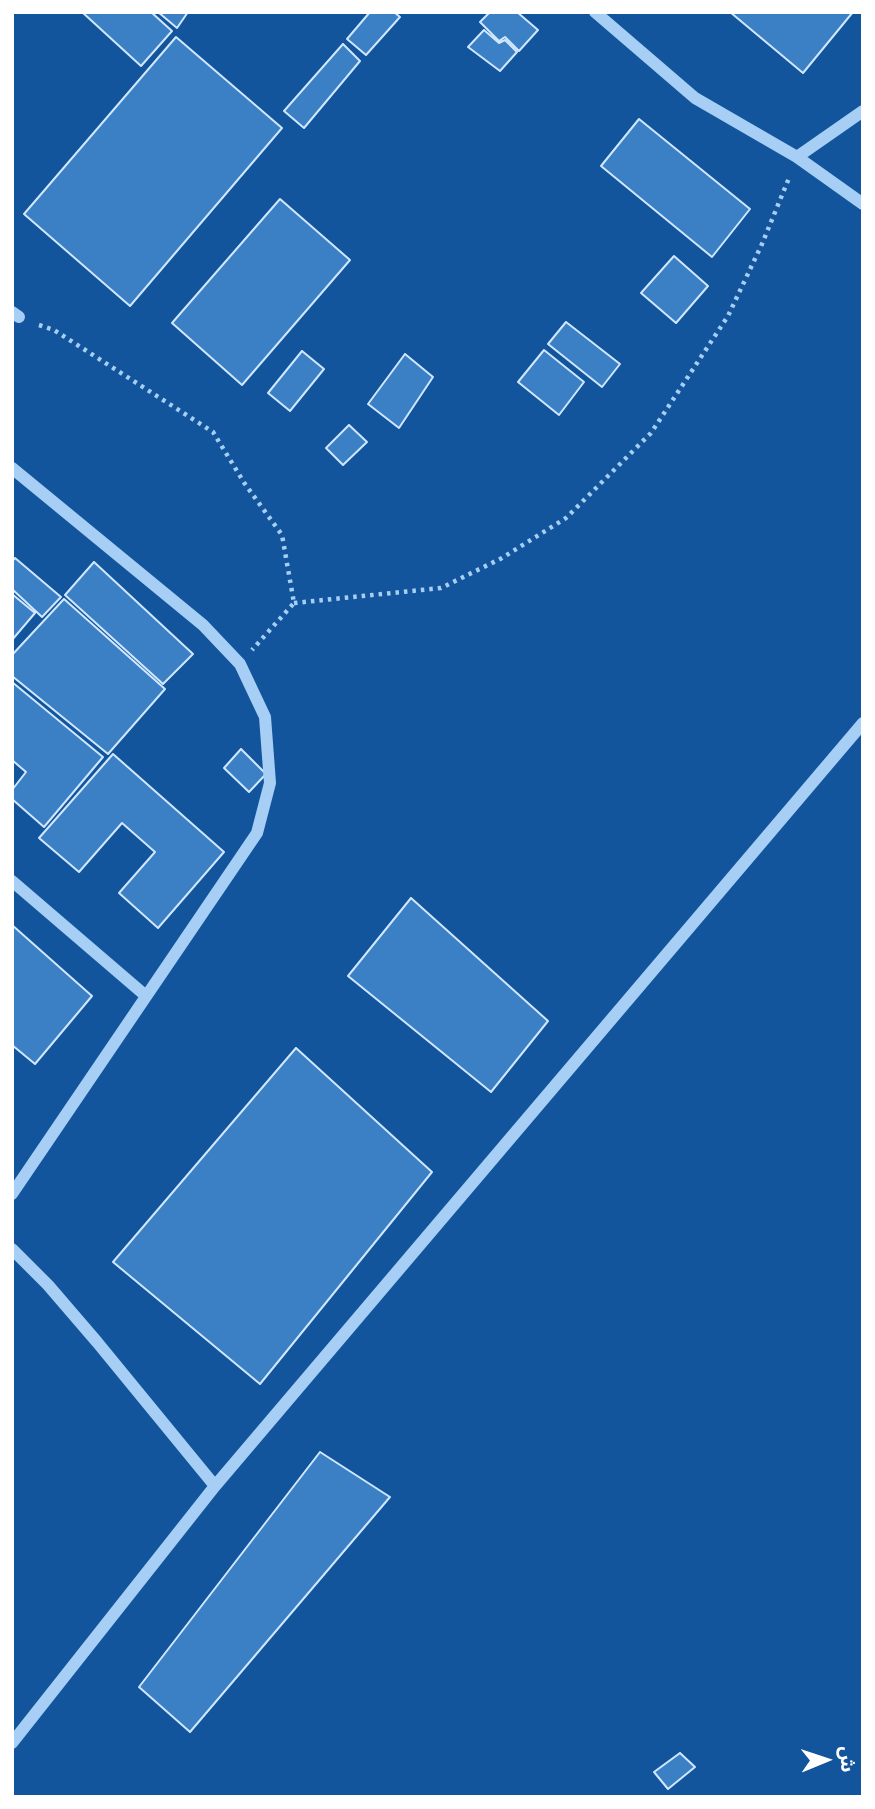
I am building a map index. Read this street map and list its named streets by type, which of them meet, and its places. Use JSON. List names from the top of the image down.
{
  "north": "right"
}
